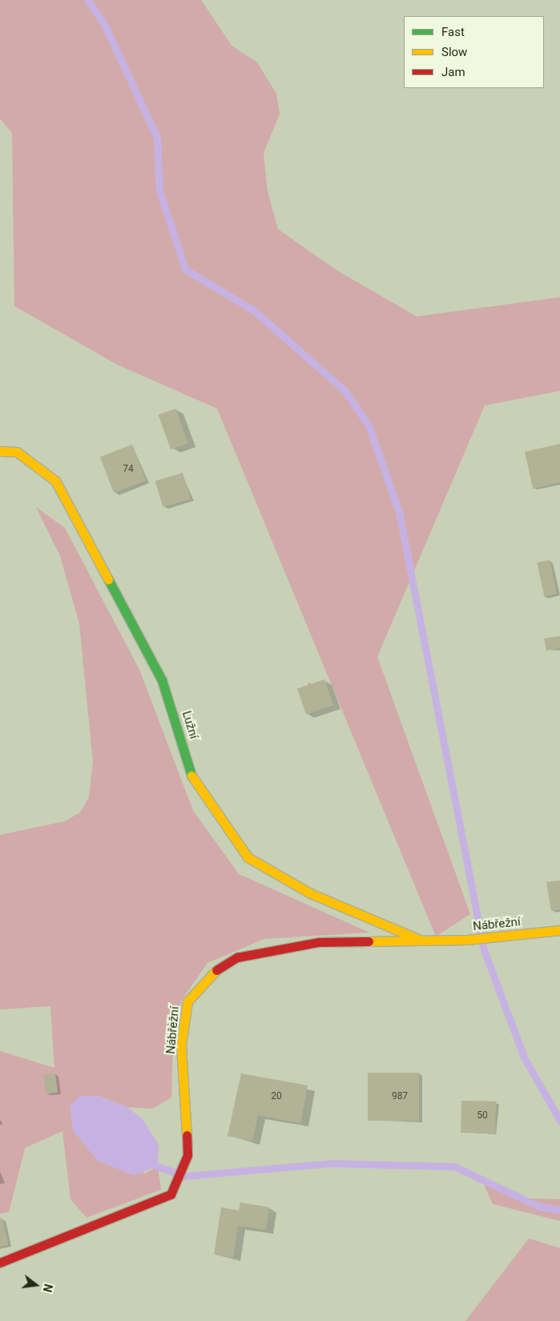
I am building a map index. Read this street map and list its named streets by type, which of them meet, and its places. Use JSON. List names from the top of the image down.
{
  "streets": {
    "street": ["Lužní", "Nábřežní"]
  },
  "crossings": [
    ["Lužní", "Nábřežní"]
  ],
  "house_numbers": [
    "74",
    "20",
    "987",
    "50"
  ],
  "legend": ["Fast", "Slow", "Jam"],
  "north": "right"
}
